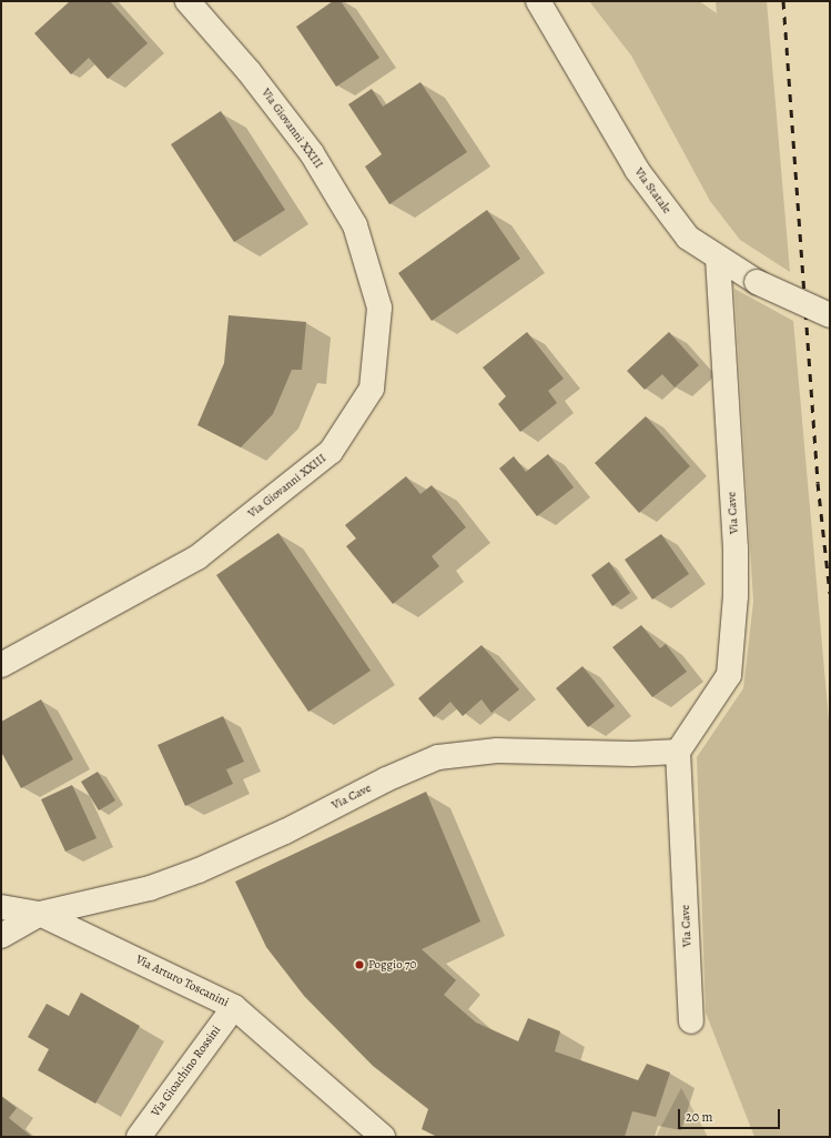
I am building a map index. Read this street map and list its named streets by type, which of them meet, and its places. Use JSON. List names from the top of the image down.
{
  "streets": {
    "street": [
      "Via Giovanni XXIII",
      "Via Statale",
      "Via Cave",
      "Via Arturo Toscanini",
      "Via Gioachino Rossini"
    ]
  },
  "crossings": [
    ["Via Statale", "Via Cave"],
    ["Via Cave", "Via Arturo Toscanini"],
    ["Via Arturo Toscanini", "Via Gioachino Rossini"]
  ],
  "places": ["Poggio 70"],
  "scale_bar": "20 m"
}
